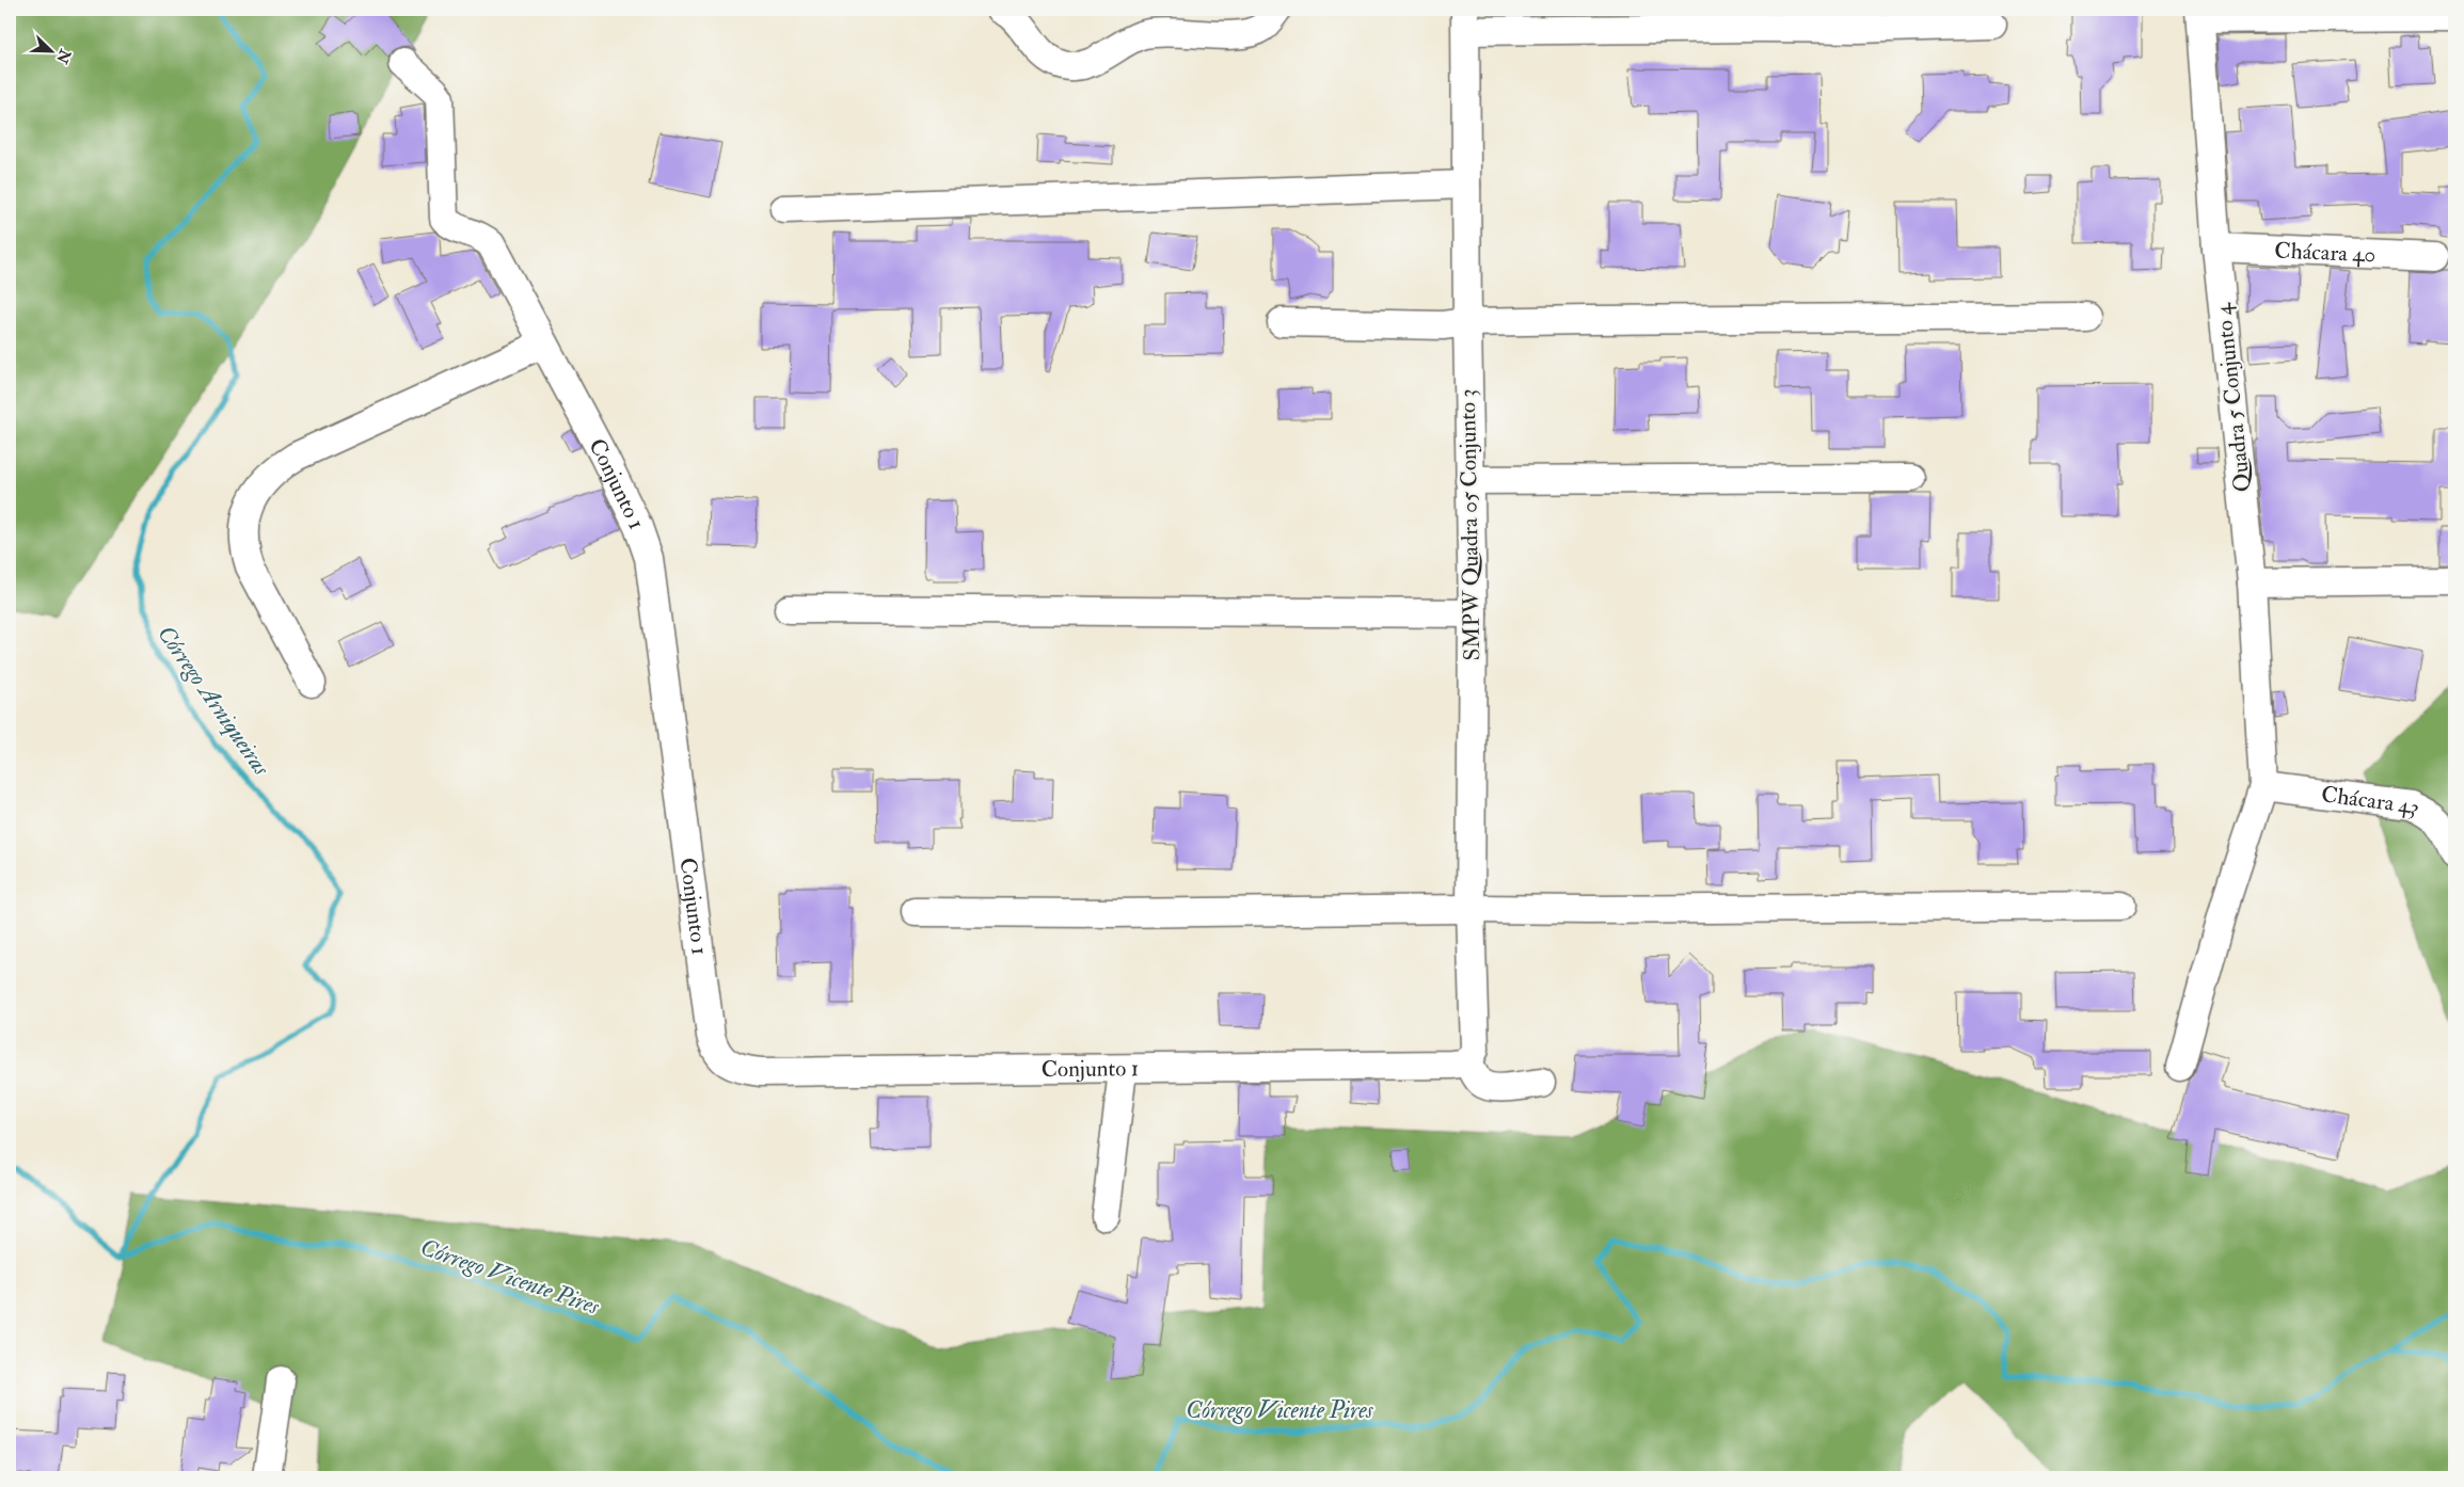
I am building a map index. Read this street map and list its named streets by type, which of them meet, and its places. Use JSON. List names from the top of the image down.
{
  "streets": {
    "street": [
      "Chácara 40",
      "Quadra 5 Conjunto 4",
      "Conjunto 1",
      "SMPW Quadra 05 Conjunto 3",
      "Chácara 43"
    ]
  },
  "crossings": [
    ["Chácara 40", "Quadra 5 Conjunto 4"],
    ["Quadra 5 Conjunto 4", "Chácara 43"],
    ["Conjunto 1", "SMPW Quadra 05 Conjunto 3"]
  ],
  "water": ["Córrego Arniqueiras", "Córrego Vicente Pires"],
  "north": "bottom right"
}
